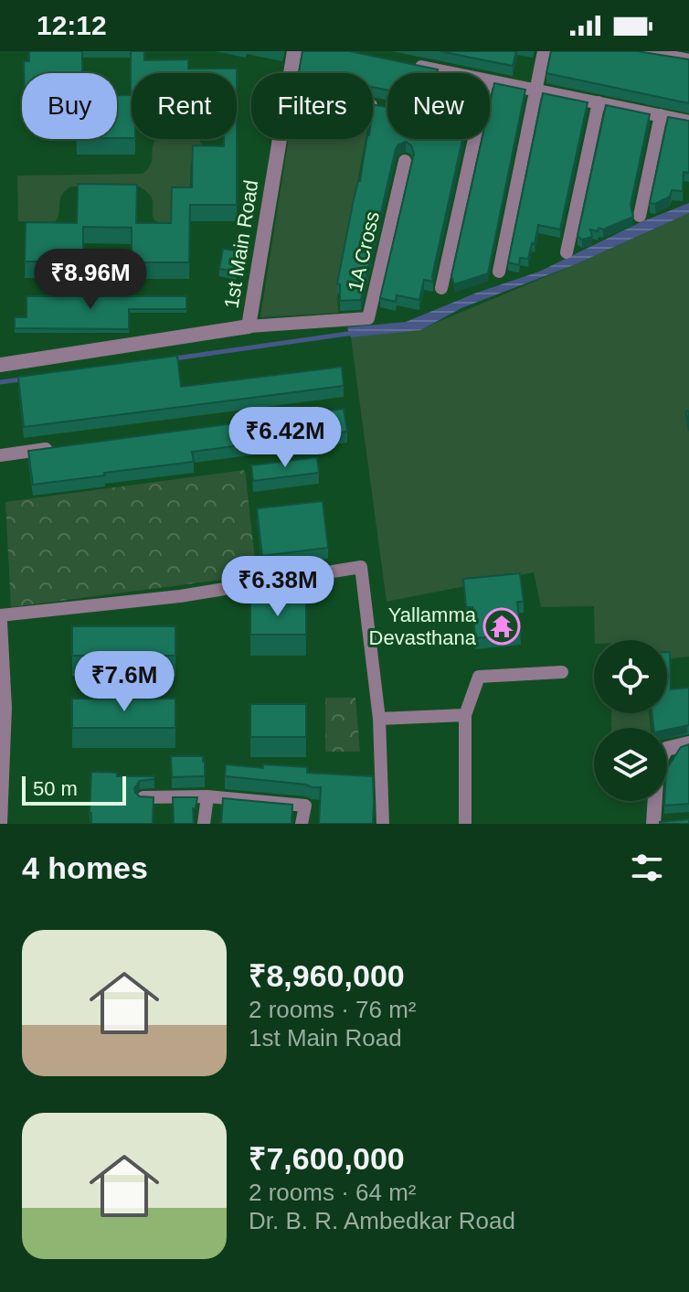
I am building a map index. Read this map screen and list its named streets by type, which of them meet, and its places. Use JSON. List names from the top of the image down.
{
  "streets": {
    "street": ["1st Main Road", "1A Cross"]
  },
  "crossings": [
    ["1st Main Road", "1A Cross"]
  ],
  "places": {
    "temple": ["Yallamma Devasthana"]
  },
  "scale_bar": "50 m",
  "page": {
    "status": "12:12",
    "chip": [
      "Buy",
      "Rent",
      "Filters",
      "New"
    ],
    "price": [
      "₹8.96M",
      "₹6.42M",
      "₹6.38M",
      "₹7.6M"
    ],
    "scale": "50 m",
    "heading": "4 homes",
    "list": [
      {
        "name": "₹8,960,000",
        "note": "2 rooms · 76 m² · 1st Main Road"
      },
      {
        "name": "₹7,600,000",
        "note": "2 rooms · 64 m² · Dr. B. R. Ambedkar Road"
      }
    ]
  }
}
